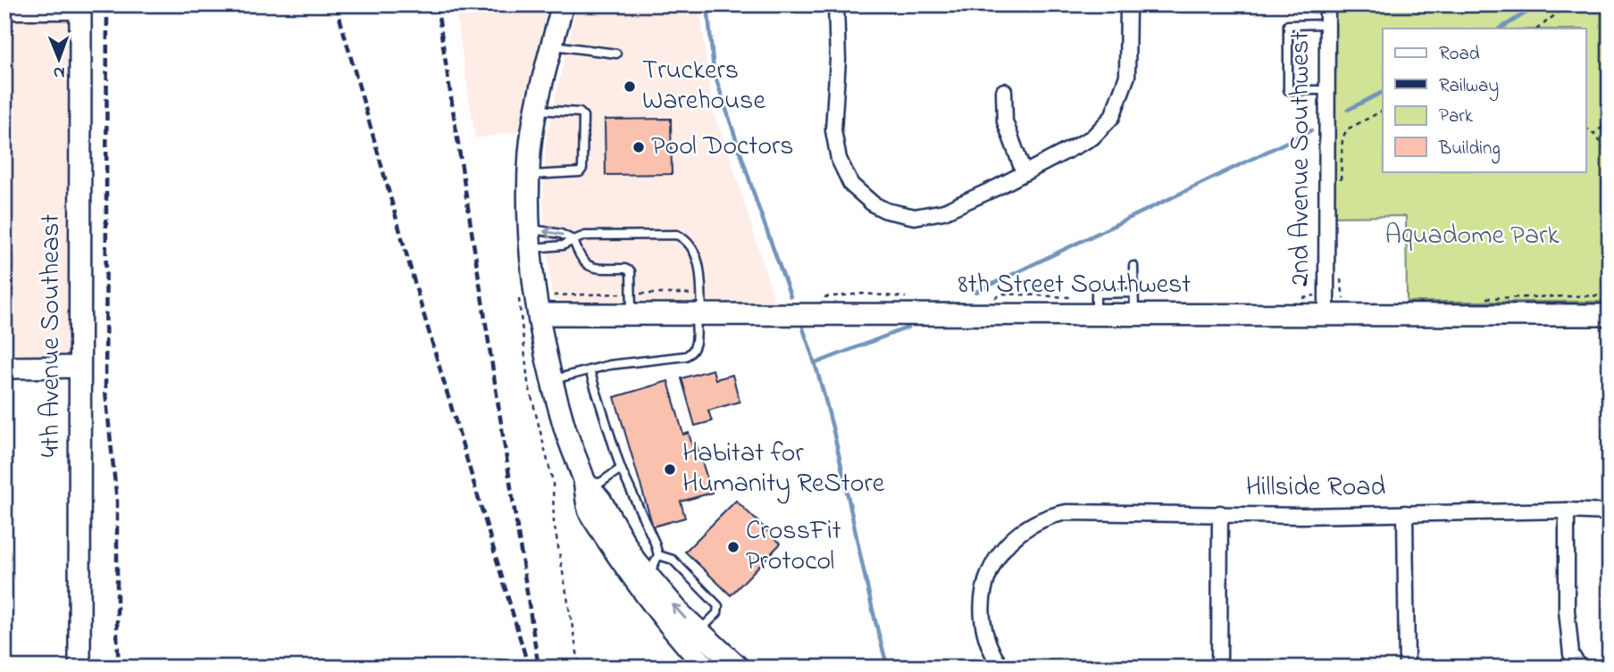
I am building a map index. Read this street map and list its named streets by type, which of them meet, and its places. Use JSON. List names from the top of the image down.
{
  "streets": {
    "street": [
      "2nd Avenue Southwest",
      "8th Street Southwest",
      "4th Avenue Southeast",
      "Hillside Road"
    ]
  },
  "crossings": [
    ["2nd Avenue Southwest", "8th Street Southwest"]
  ],
  "parks": ["Aquadome Park"],
  "places": [
    "Truckers Warehouse",
    "Pool Doctors",
    "Habitat for Humanity ReStore",
    "CrossFit Protocol"
  ],
  "legend": [
    "Road",
    "Railway",
    "Park",
    "Building"
  ],
  "north": "bottom"
}
